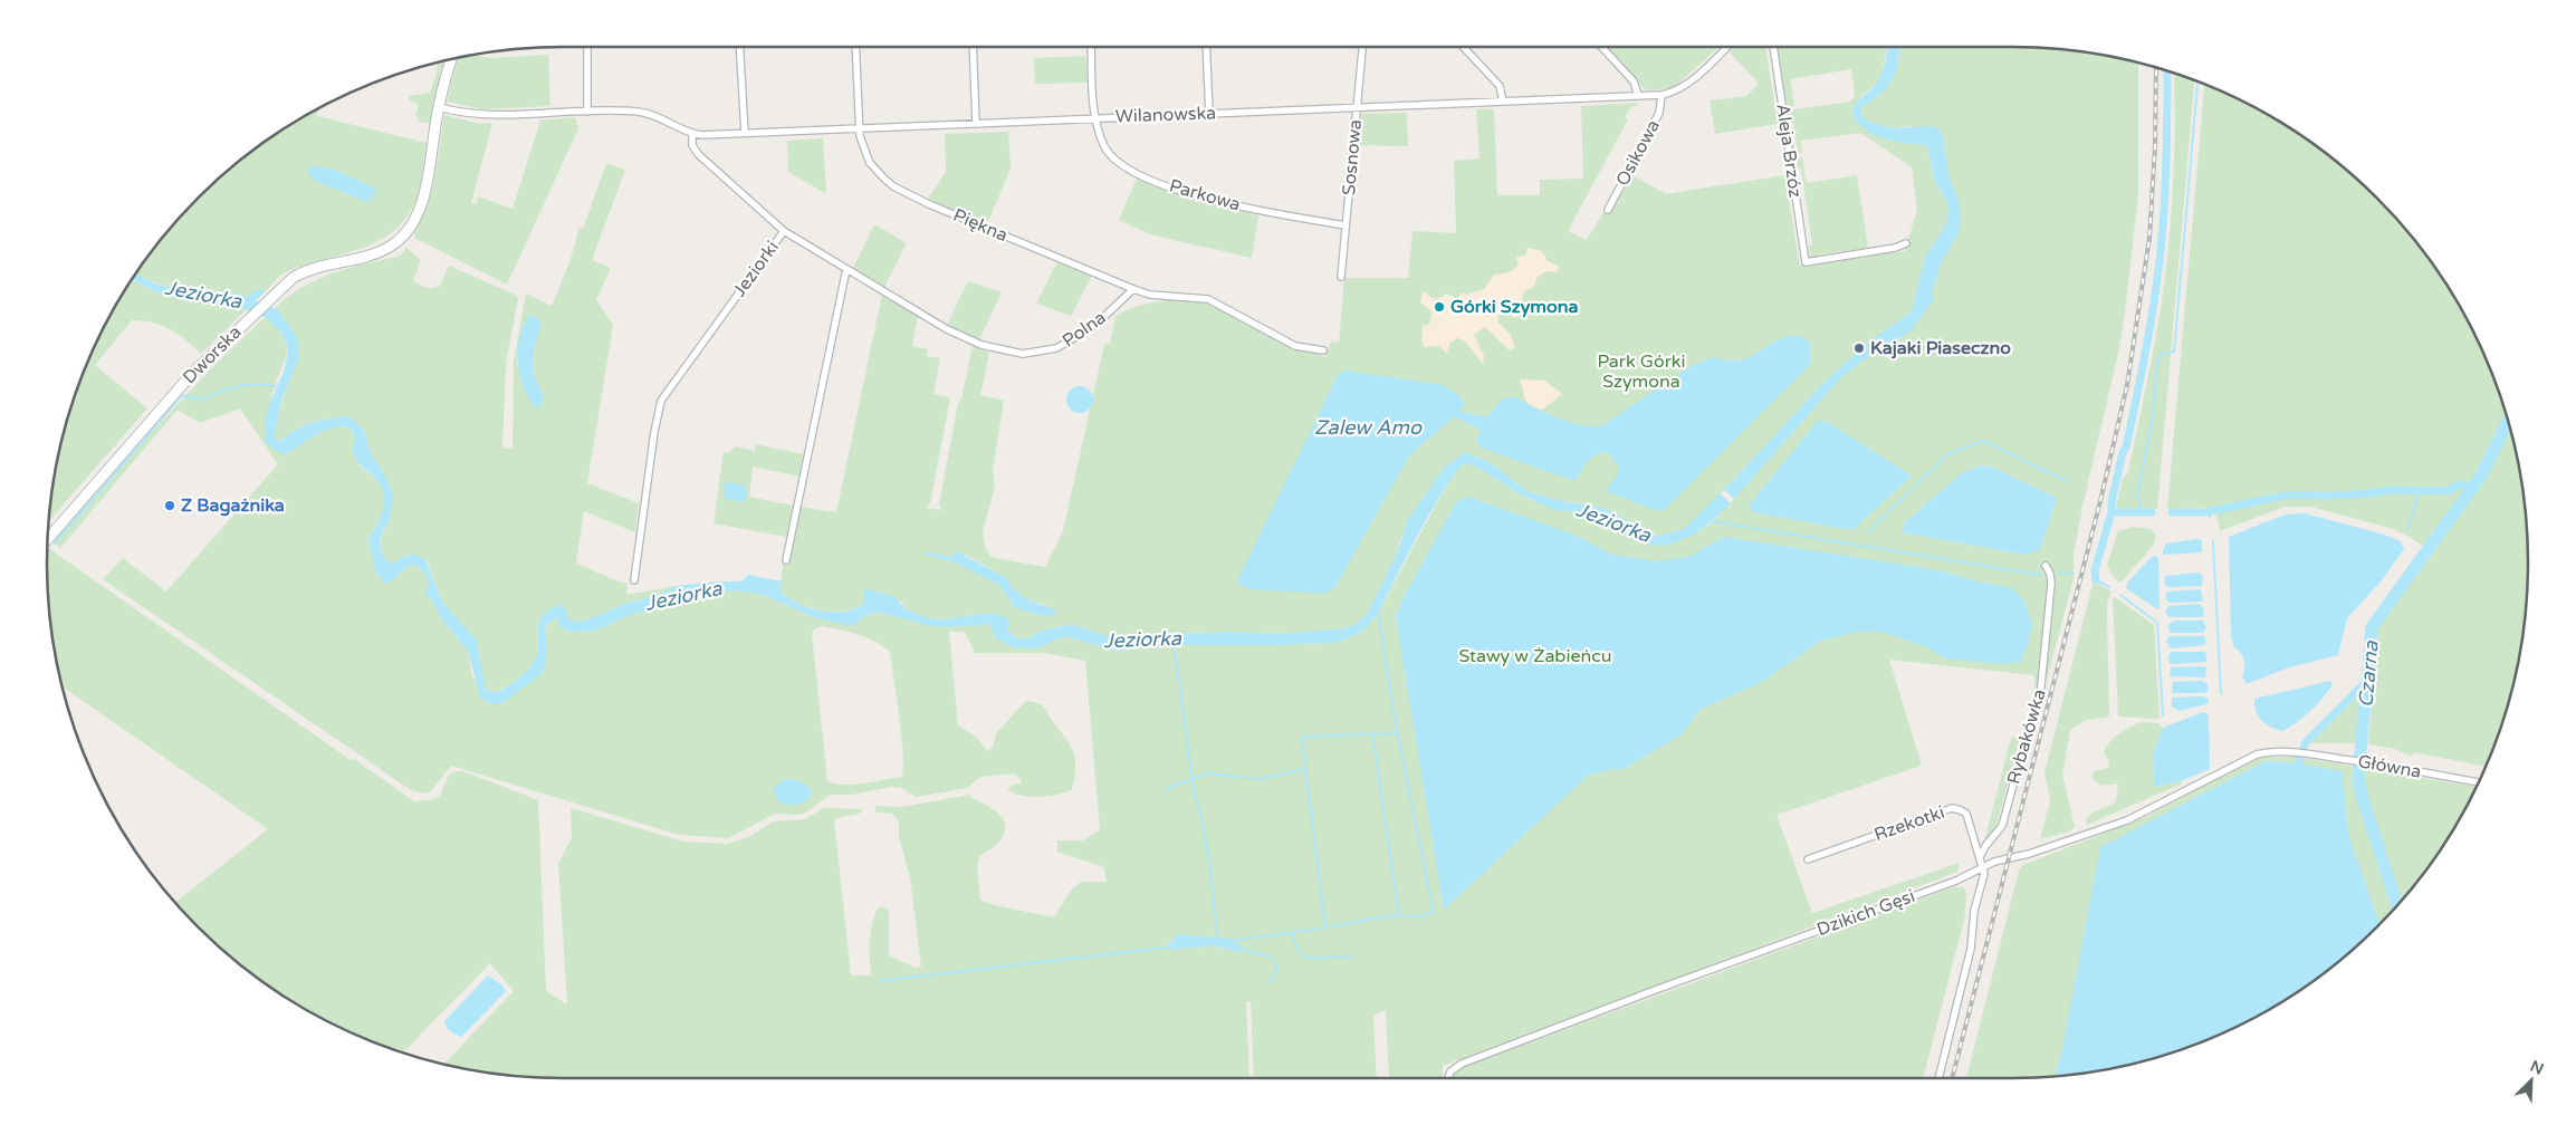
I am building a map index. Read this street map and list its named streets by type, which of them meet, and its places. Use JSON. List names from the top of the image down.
{
  "streets": {
    "street": [
      "Wilanowska",
      "Aleja Brzóz",
      "Osikowa",
      "Sosnowa",
      "Parkowa",
      "Piękna",
      "Jeziorki",
      "Polna",
      "Dworska",
      "Rybakówka",
      "Główna",
      "Rzekotki",
      "Dzikich Gęsi"
    ]
  },
  "crossings": [
    ["Wilanowska", "Osikowa"],
    ["Wilanowska", "Sosnowa"],
    ["Wilanowska", "Parkowa"],
    ["Wilanowska", "Piękna"],
    ["Wilanowska", "Jeziorki"],
    ["Sosnowa", "Parkowa"],
    ["Piękna", "Polna"],
    ["Jeziorki", "Polna"],
    ["Rybakówka", "Rzekotki"],
    ["Główna", "Dzikich Gęsi"]
  ],
  "water": ["Jeziorka", "Zalew Amo", "Czarna"],
  "parks": ["Park Górki Szymona", "Stawy w Żabieńcu"],
  "places": ["Górki Szymona", "Kajaki Piaseczno", "Z Bagażnika"],
  "north": "top right"
}
